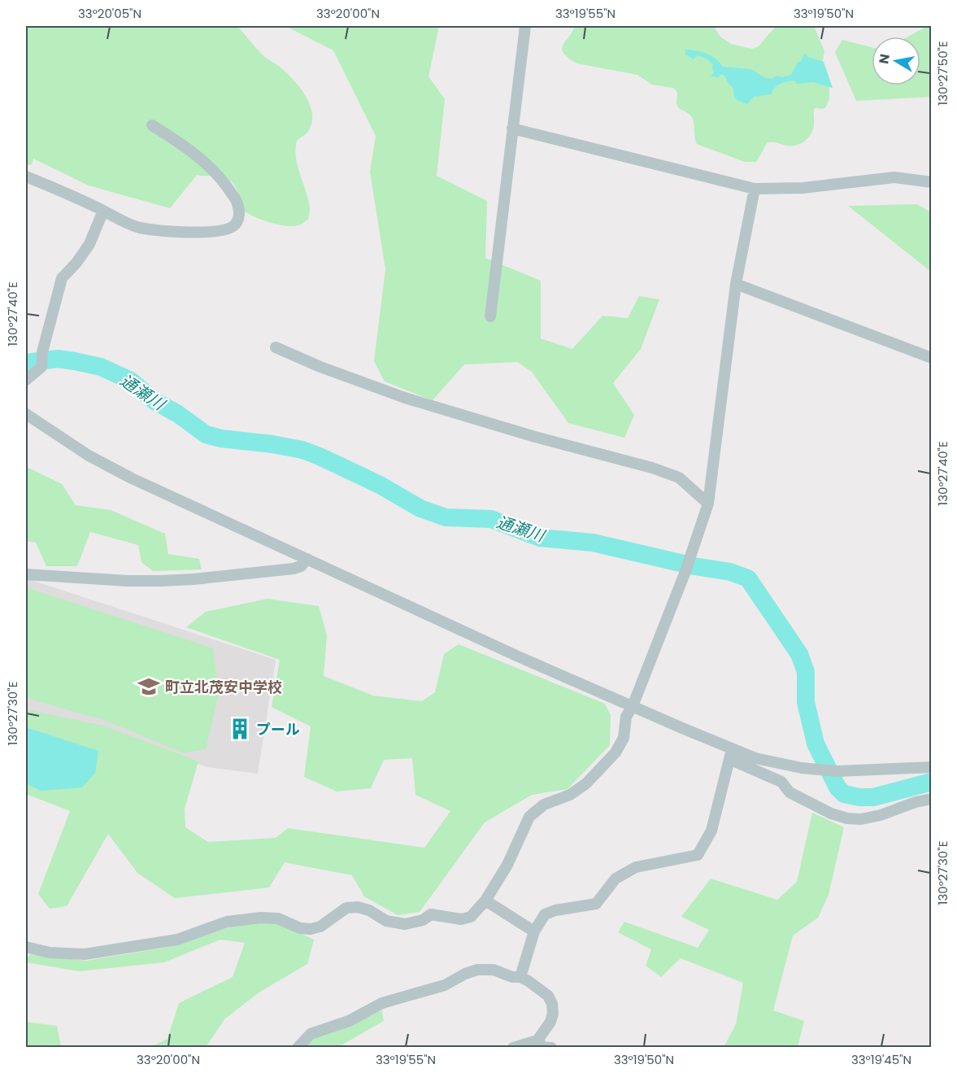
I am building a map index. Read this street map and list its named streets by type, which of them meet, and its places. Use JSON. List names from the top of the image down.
{
  "water": ["通瀬川"],
  "places": {
    "school or university": ["町立北茂安中学校"],
    "building": ["プール"]
  },
  "north": "left",
  "coordinates": [
    "33°20'05\"N",
    "33°20'00\"N",
    "33°19'55\"N",
    "33°19'50\"N",
    "130°27'50\"E",
    "130°27'40\"E",
    "130°27'30\"E",
    "33°19'45\"N"
  ]
}
